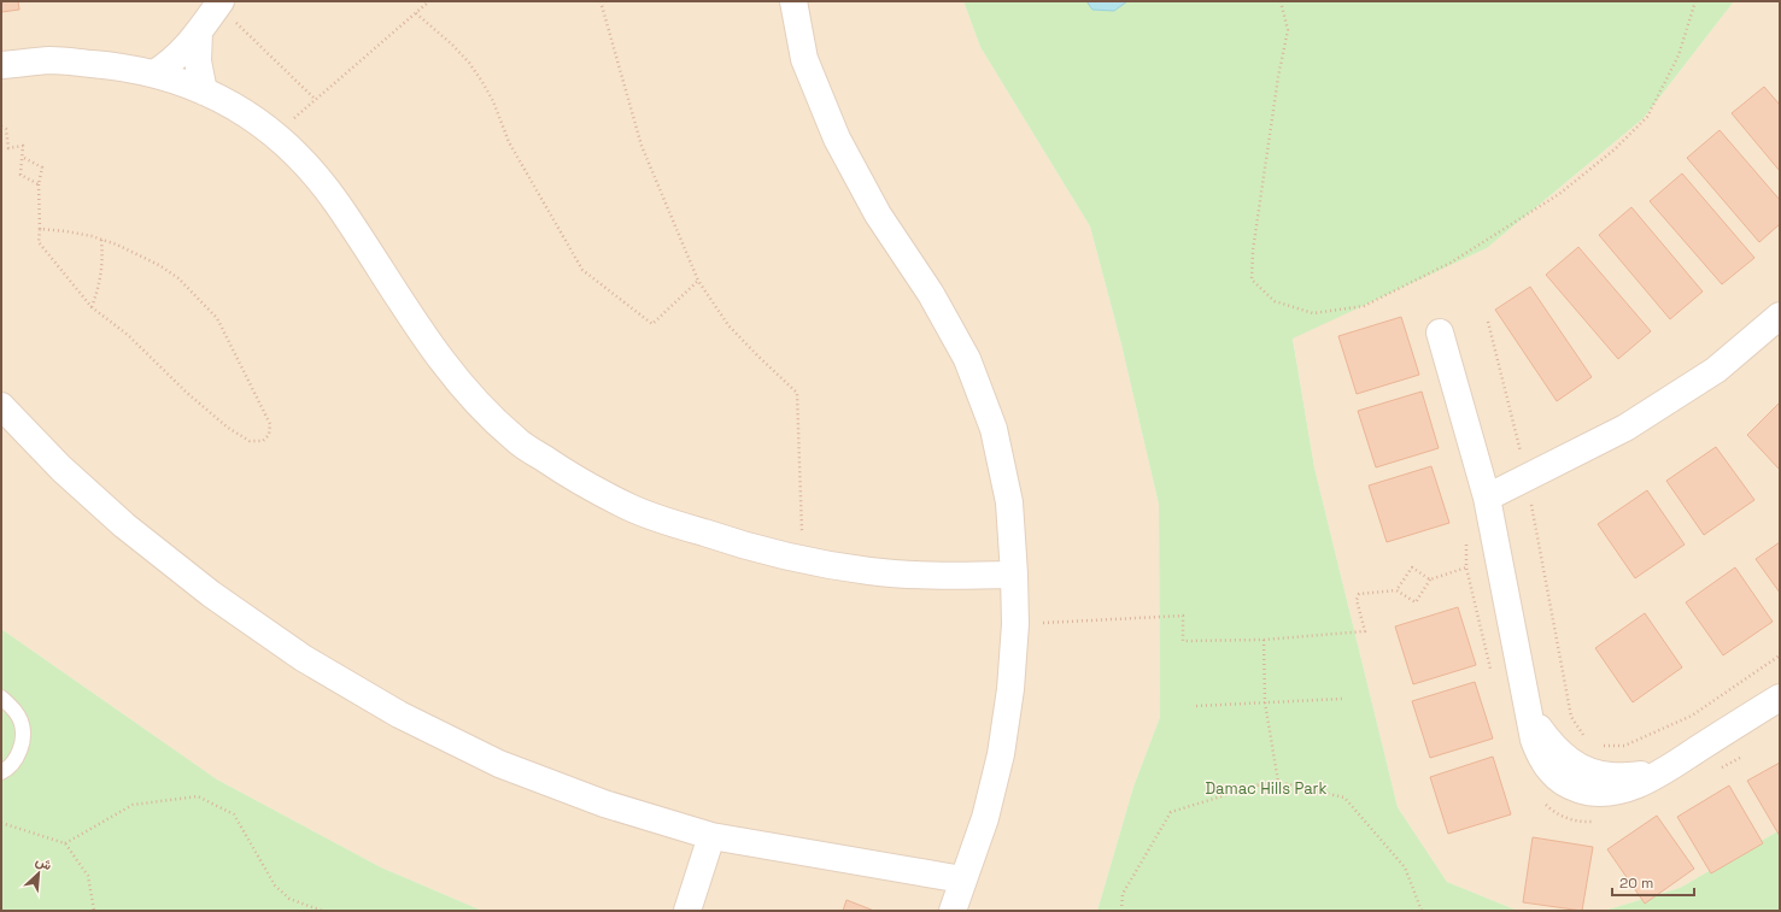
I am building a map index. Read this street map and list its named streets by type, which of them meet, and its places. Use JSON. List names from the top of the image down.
{
  "parks": ["Damac Hills Park"],
  "scale_bar": "20 m",
  "north": "top right"
}
